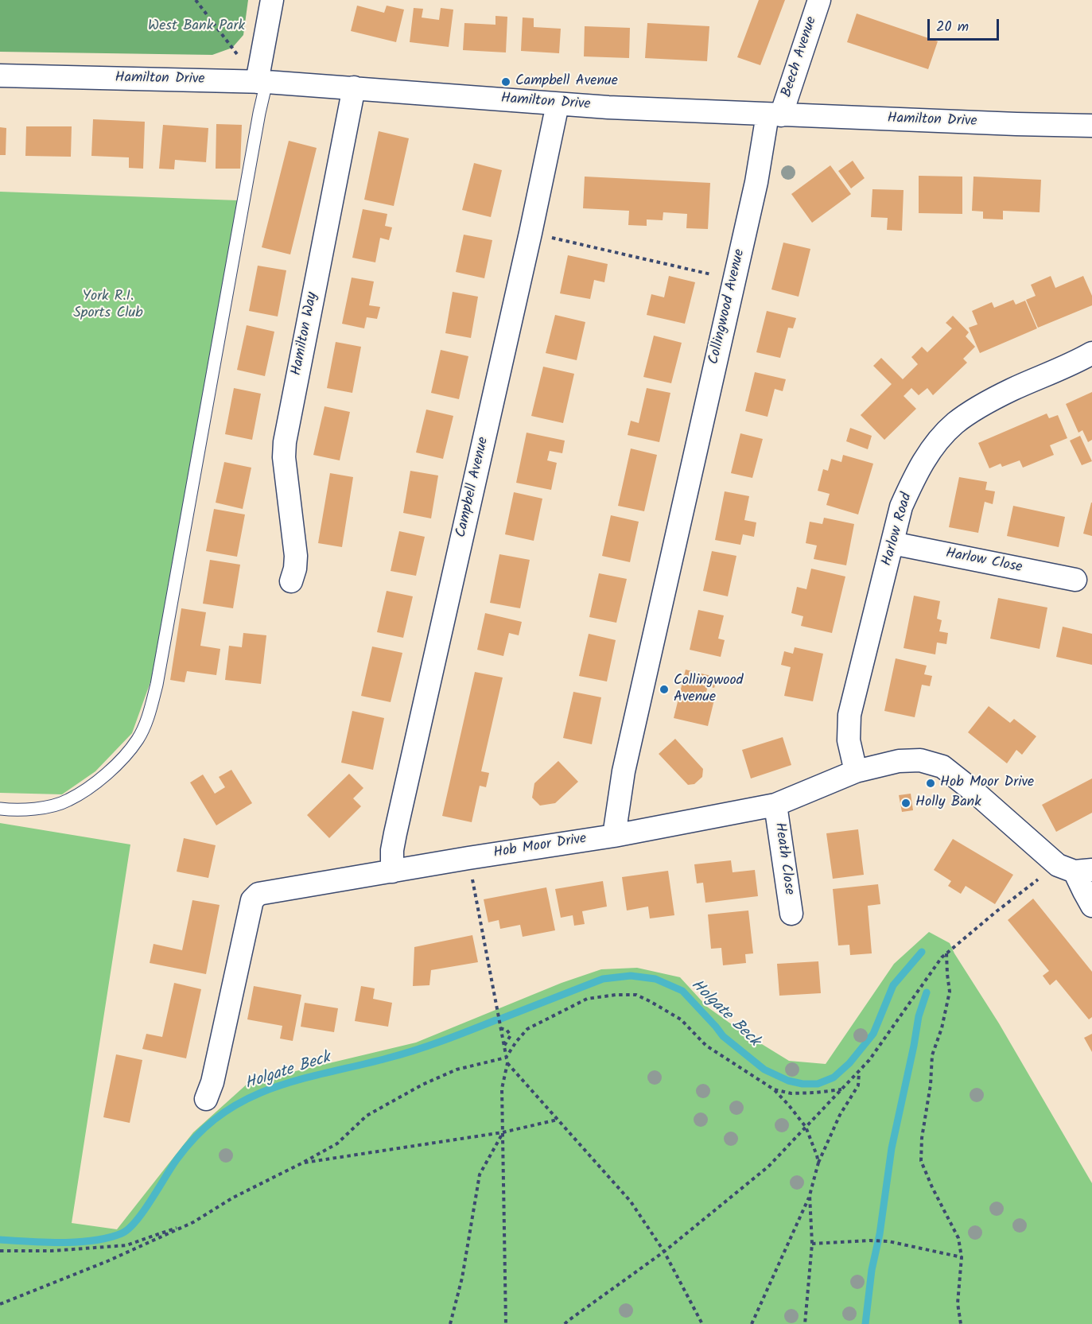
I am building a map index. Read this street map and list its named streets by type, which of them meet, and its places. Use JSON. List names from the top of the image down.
{
  "streets": {
    "street": [
      "Beech Avenue",
      "Hamilton Drive",
      "Collingwood Avenue",
      "Hamilton Way",
      "Campbell Avenue",
      "Harlow Road",
      "Harlow Close",
      "Hob Moor Drive",
      "Heath Close"
    ]
  },
  "crossings": [
    ["Beech Avenue", "Hamilton Drive"],
    ["Beech Avenue", "Collingwood Avenue"],
    ["Hamilton Drive", "Collingwood Avenue"],
    ["Hamilton Drive", "Hamilton Way"],
    ["Hamilton Drive", "Campbell Avenue"],
    ["Collingwood Avenue", "Hob Moor Drive"],
    ["Campbell Avenue", "Hob Moor Drive"],
    ["Harlow Road", "Harlow Close"],
    ["Harlow Road", "Hob Moor Drive"],
    ["Hob Moor Drive", "Heath Close"]
  ],
  "water": ["Holgate Beck"],
  "parks": ["West Bank Park", "York R.I. Sports Club"],
  "places": [
    "Campbell Avenue",
    "Collingwood Avenue",
    "Hob Moor Drive",
    "Holly Bank"
  ],
  "scale_bar": "20 m"
}
